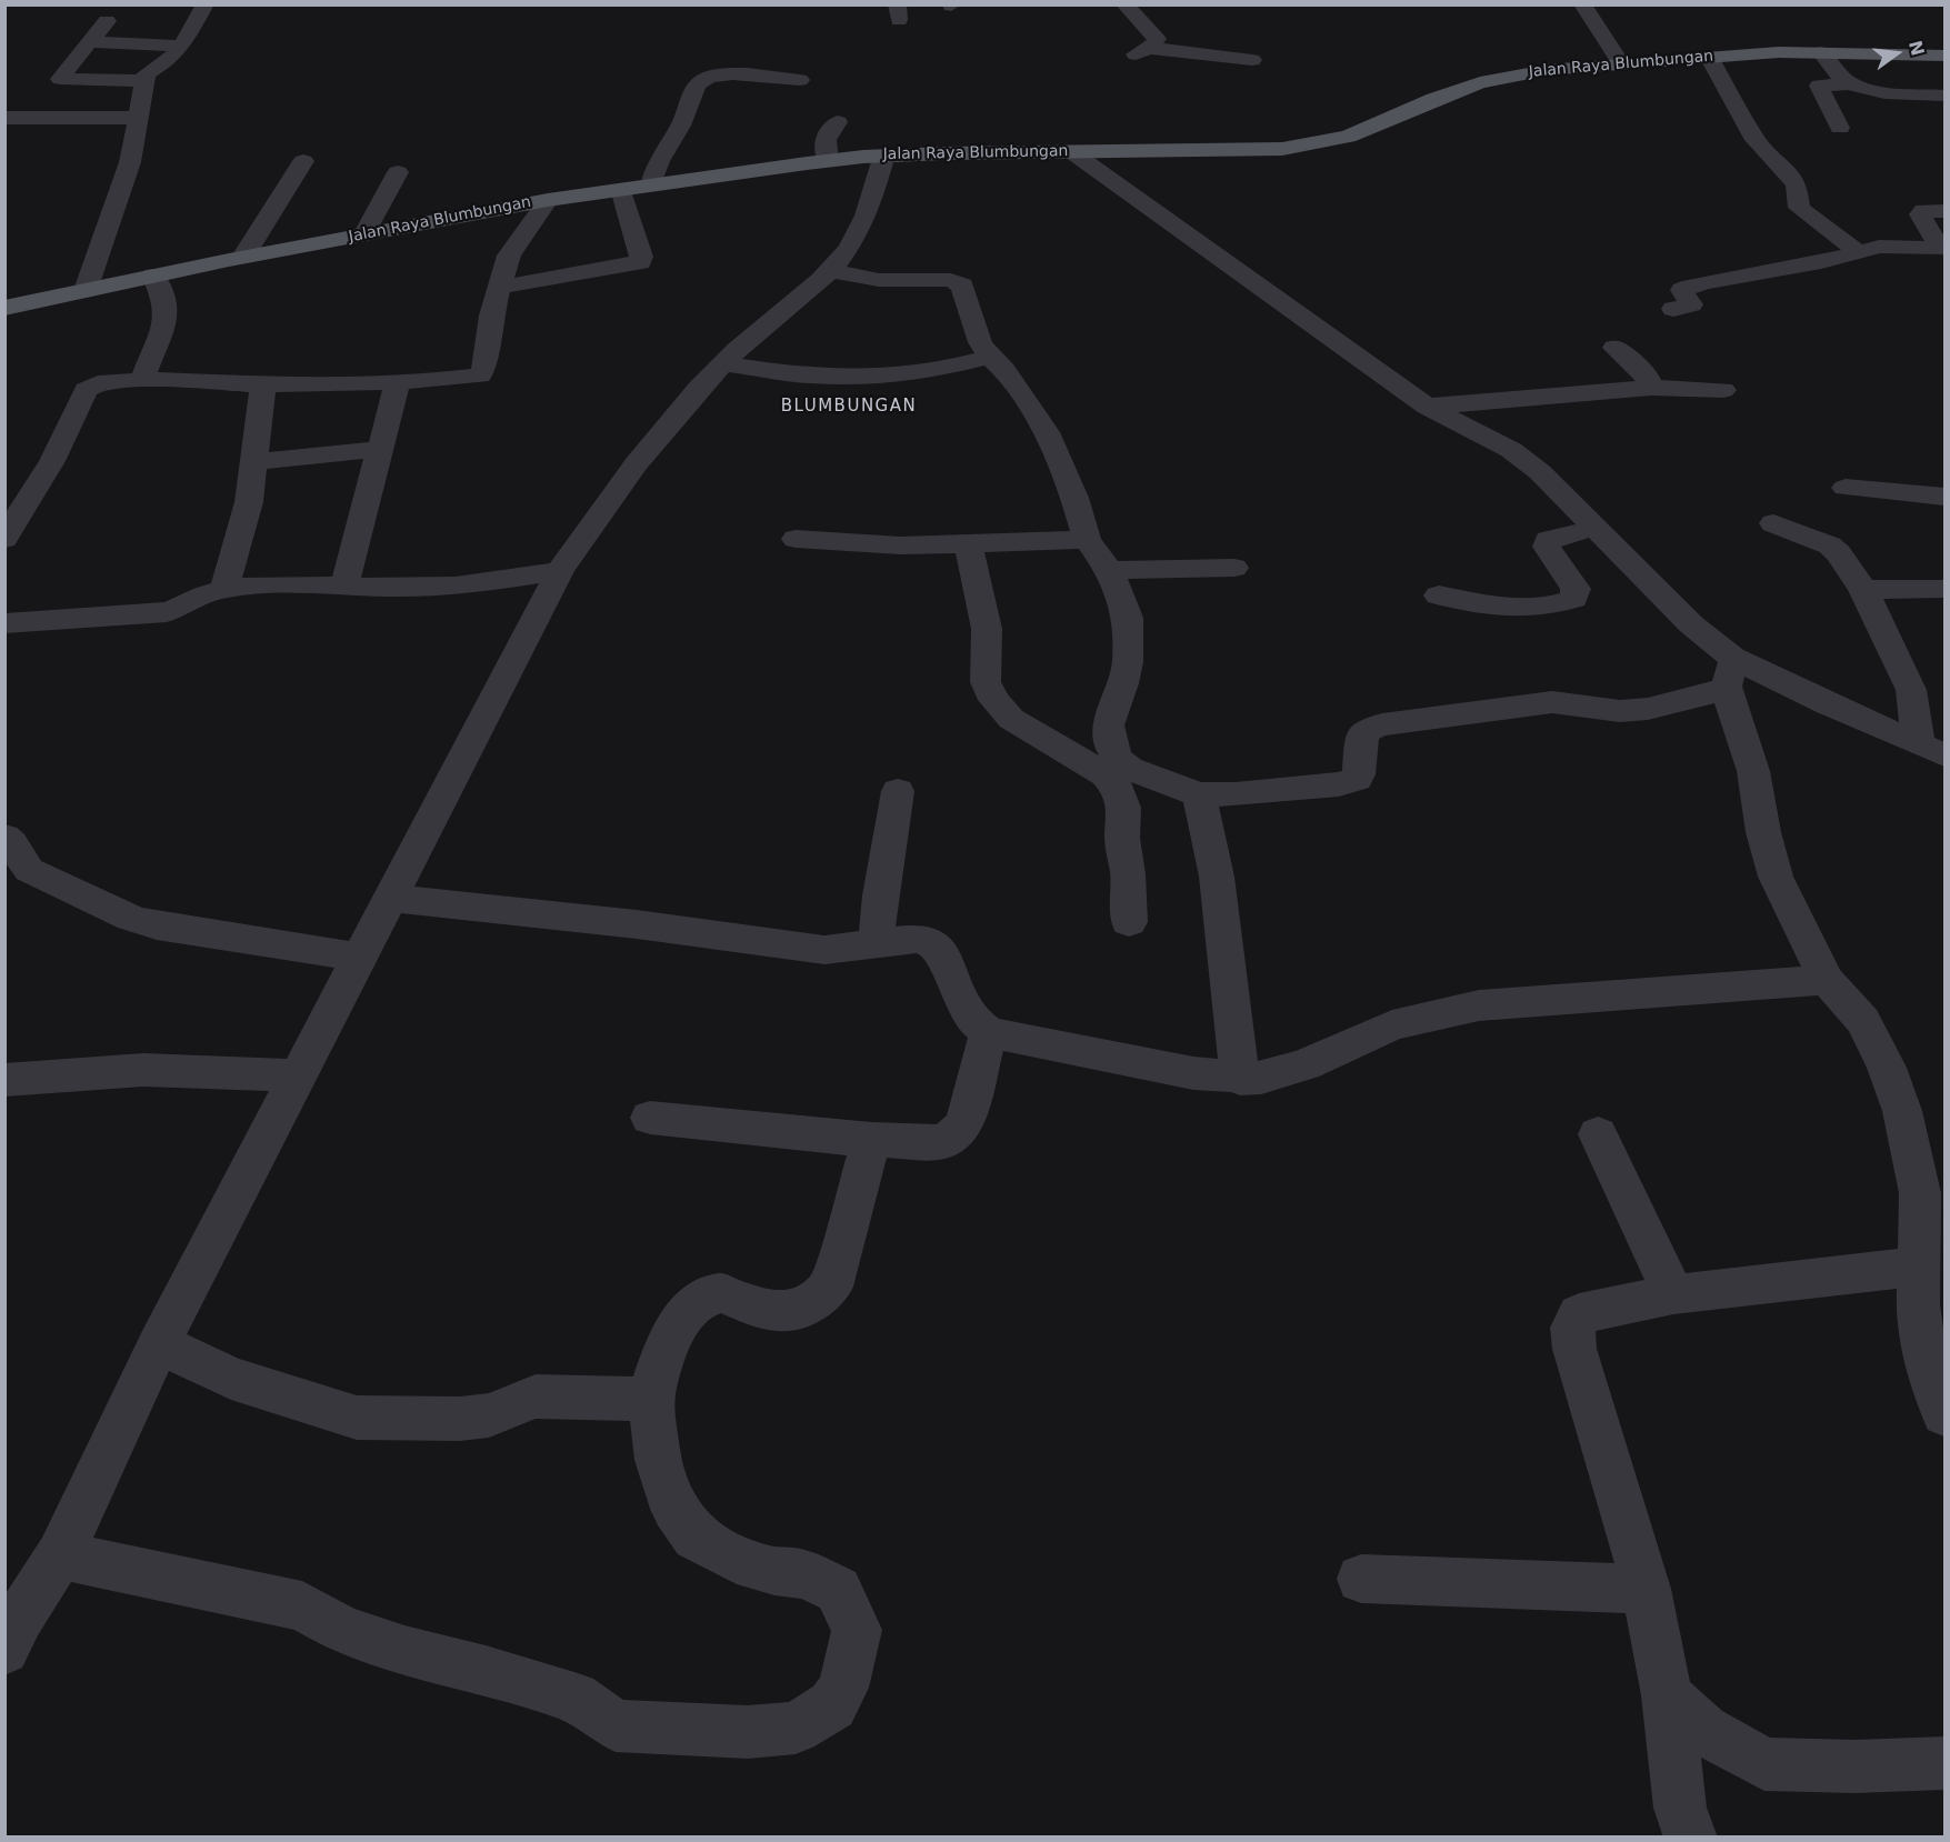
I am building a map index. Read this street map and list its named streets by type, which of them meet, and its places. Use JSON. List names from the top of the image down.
{
  "streets": {
    "main road": ["Jalan Raya Blumbungan"]
  },
  "districts": ["BLUMBUNGAN"],
  "north": "right"
}
